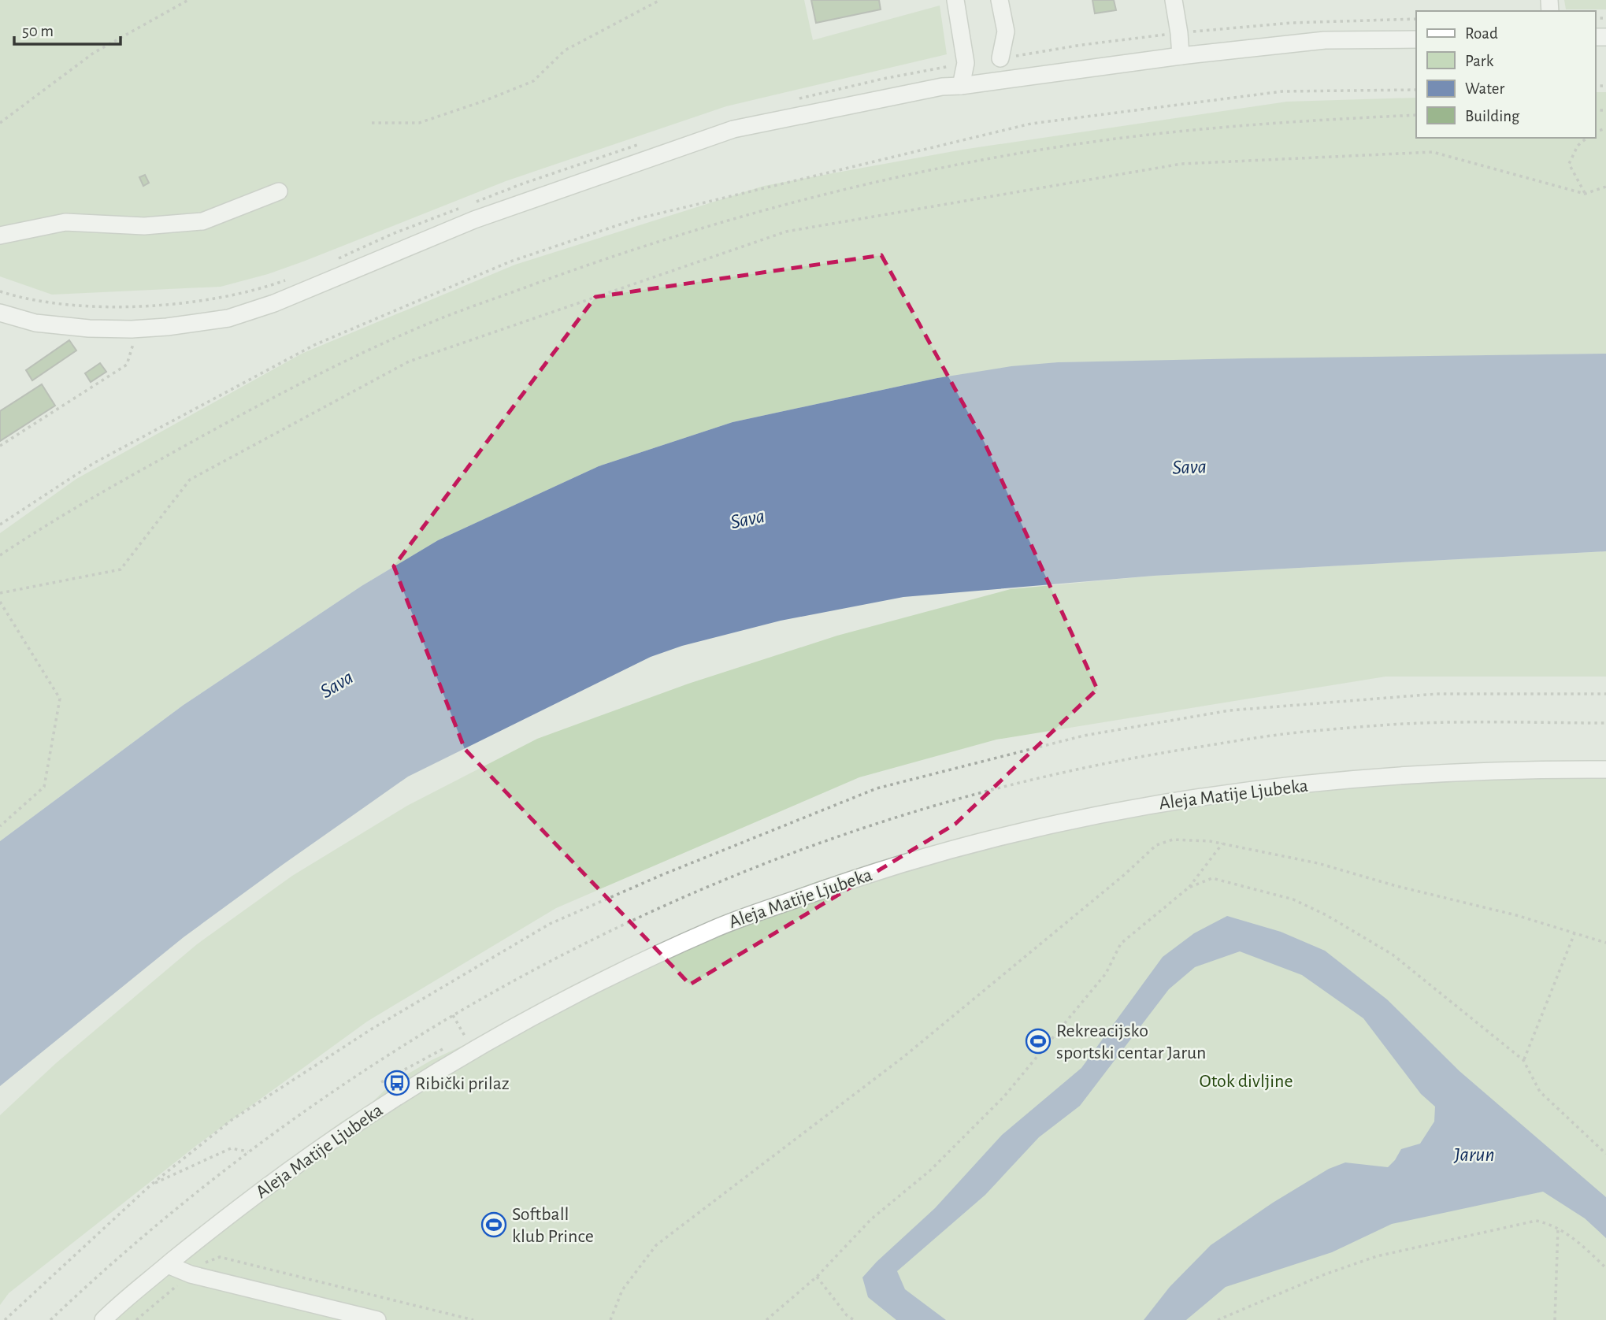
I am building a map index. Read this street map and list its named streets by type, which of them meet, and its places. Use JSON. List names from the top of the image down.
{
  "streets": {
    "street": ["Aleja Matije Ljubeka"]
  },
  "water": ["Sava", "Jarun"],
  "parks": ["Otok divljine"],
  "places": {
    "sports": ["Rekreacijsko sportski centar Jarun", "Softball klub Prince"],
    "bus stop": ["Ribički prilaz"]
  },
  "legend": [
    "Road",
    "Park",
    "Water",
    "Building"
  ],
  "scale_bar": "50 m"
}
